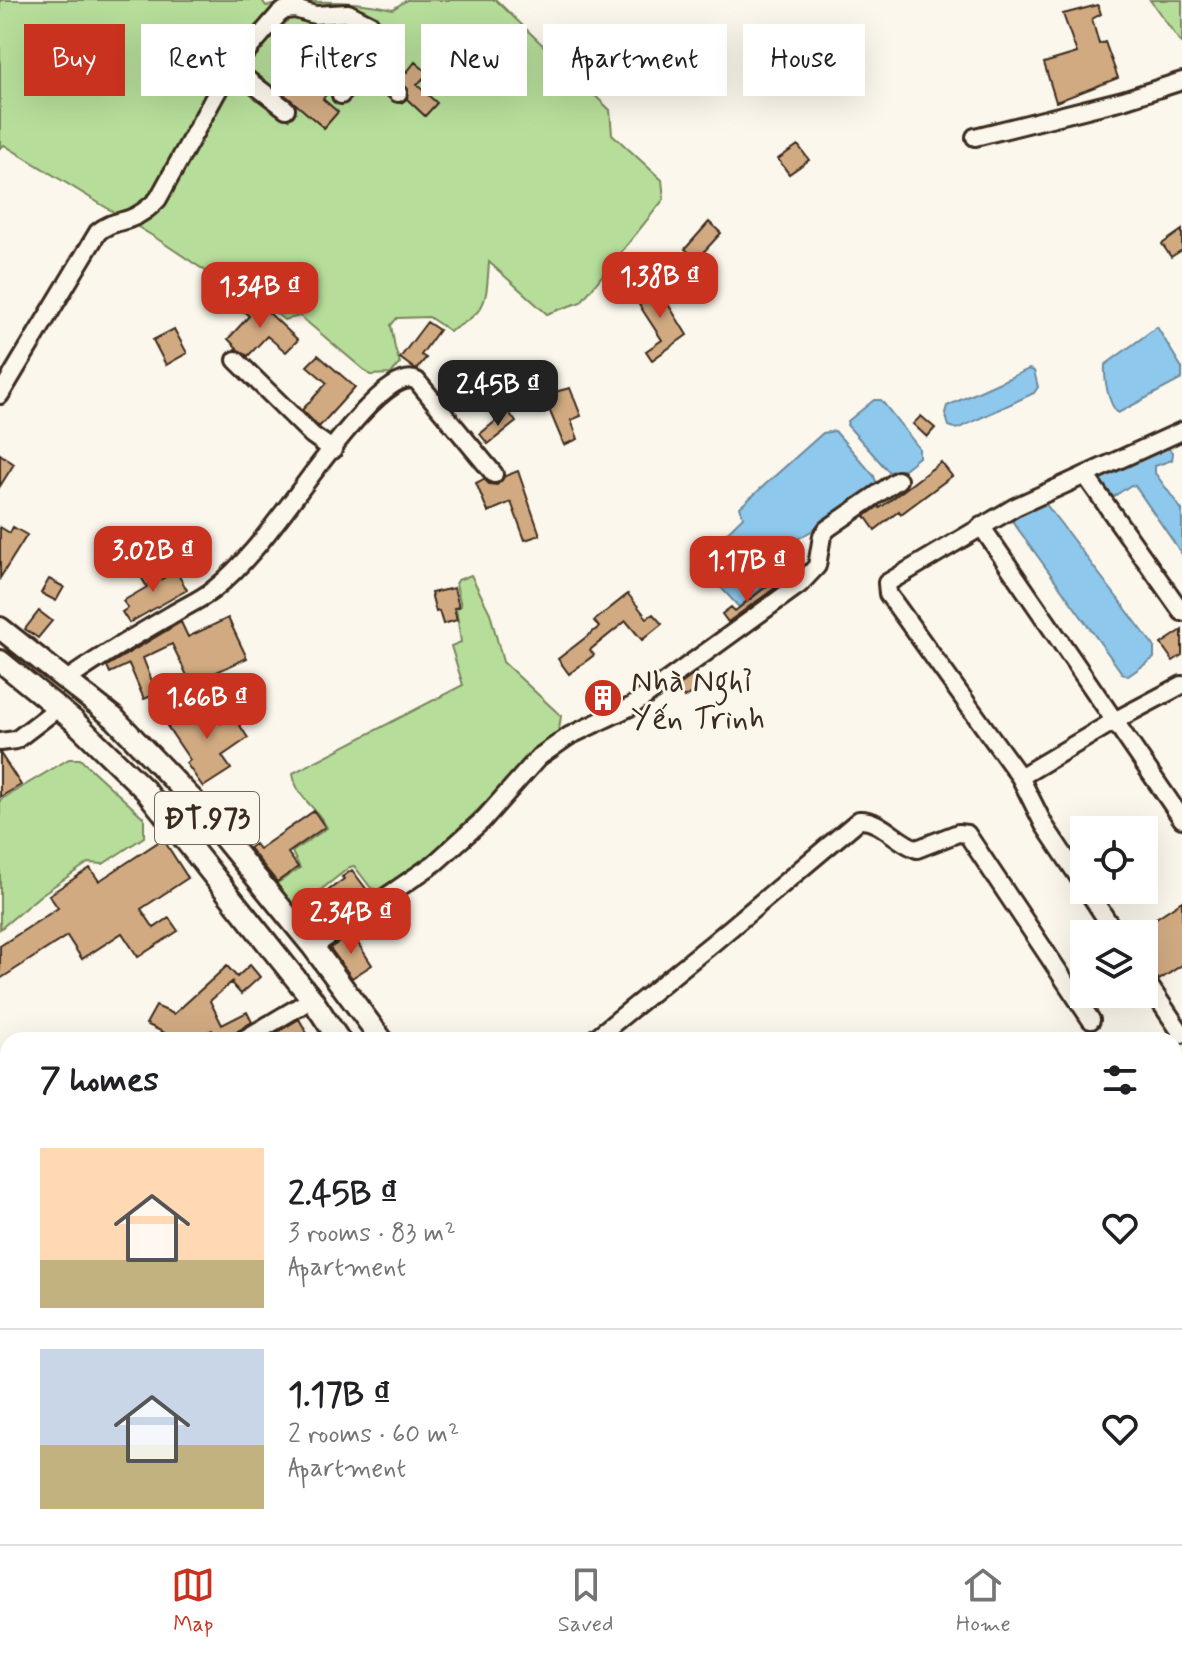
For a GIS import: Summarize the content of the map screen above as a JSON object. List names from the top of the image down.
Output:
{
  "streets": {
    "main road": ["ĐT.973"]
  },
  "places": {
    "building": ["Nhà Nghỉ Yến Trinh"]
  },
  "page": {
    "chip": [
      "Buy",
      "Rent",
      "Filters",
      "New",
      "Apartment",
      "House"
    ],
    "price": [
      "1.38B ₫",
      "1.34B ₫",
      "2.45B ₫",
      "3.02B ₫",
      "1.17B ₫",
      "1.66B ₫",
      "2.34B ₫"
    ],
    "heading": "7 homes",
    "list": [
      {
        "name": "2.45B ₫",
        "note": "3 rooms · 83 m² · Apartment"
      },
      {
        "name": "1.17B ₫",
        "note": "2 rooms · 60 m² · Apartment"
      }
    ],
    "tabs": ["Map", "Saved", "Home"]
  }
}
